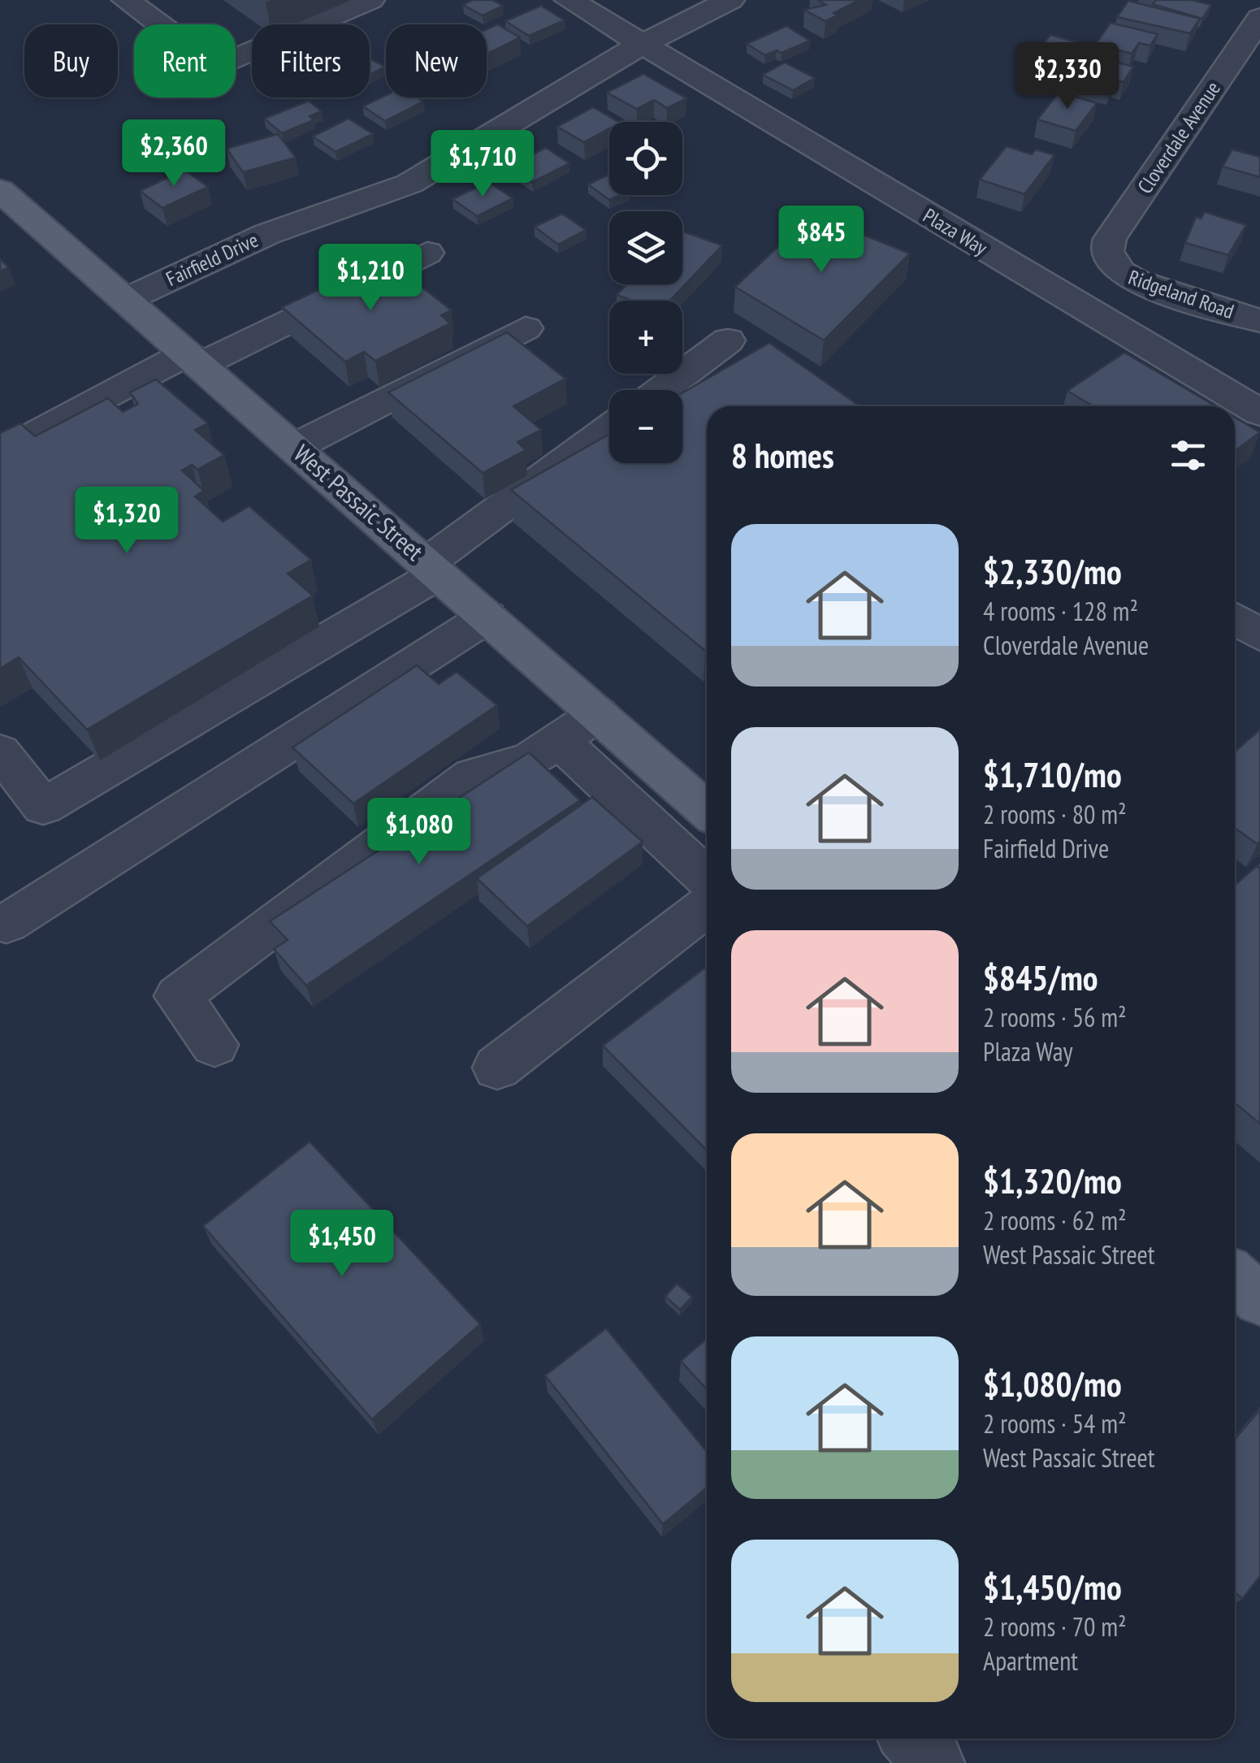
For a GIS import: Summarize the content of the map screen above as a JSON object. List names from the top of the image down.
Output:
{
  "streets": {
    "main road": ["West Passaic Street"],
    "street": [
      "Cloverdale Avenue",
      "Plaza Way",
      "Fairfield Drive",
      "Ridgeland Road"
    ]
  },
  "crossings": [
    ["Cloverdale Avenue", "Ridgeland Road"],
    ["Plaza Way", "Fairfield Drive"],
    ["Fairfield Drive", "West Passaic Street"]
  ],
  "page": {
    "chip": [
      "Buy",
      "Rent",
      "Filters",
      "New"
    ],
    "price": [
      "$2,330",
      "$2,360",
      "$1,710",
      "$845",
      "$1,210",
      "$1,320",
      "$1,080",
      "$1,450"
    ],
    "map_buttons": ["+", "−"],
    "heading": "8 homes",
    "list": [
      {
        "name": "$2,330/mo",
        "note": "4 rooms · 128 m² · Cloverdale Avenue"
      },
      {
        "name": "$1,710/mo",
        "note": "2 rooms · 80 m² · Fairfield Drive"
      },
      {
        "name": "$845/mo",
        "note": "2 rooms · 56 m² · Plaza Way"
      },
      {
        "name": "$1,320/mo",
        "note": "2 rooms · 62 m² · West Passaic Street"
      },
      {
        "name": "$1,080/mo",
        "note": "2 rooms · 54 m² · West Passaic Street"
      },
      {
        "name": "$1,450/mo",
        "note": "2 rooms · 70 m² · Apartment"
      }
    ]
  }
}
